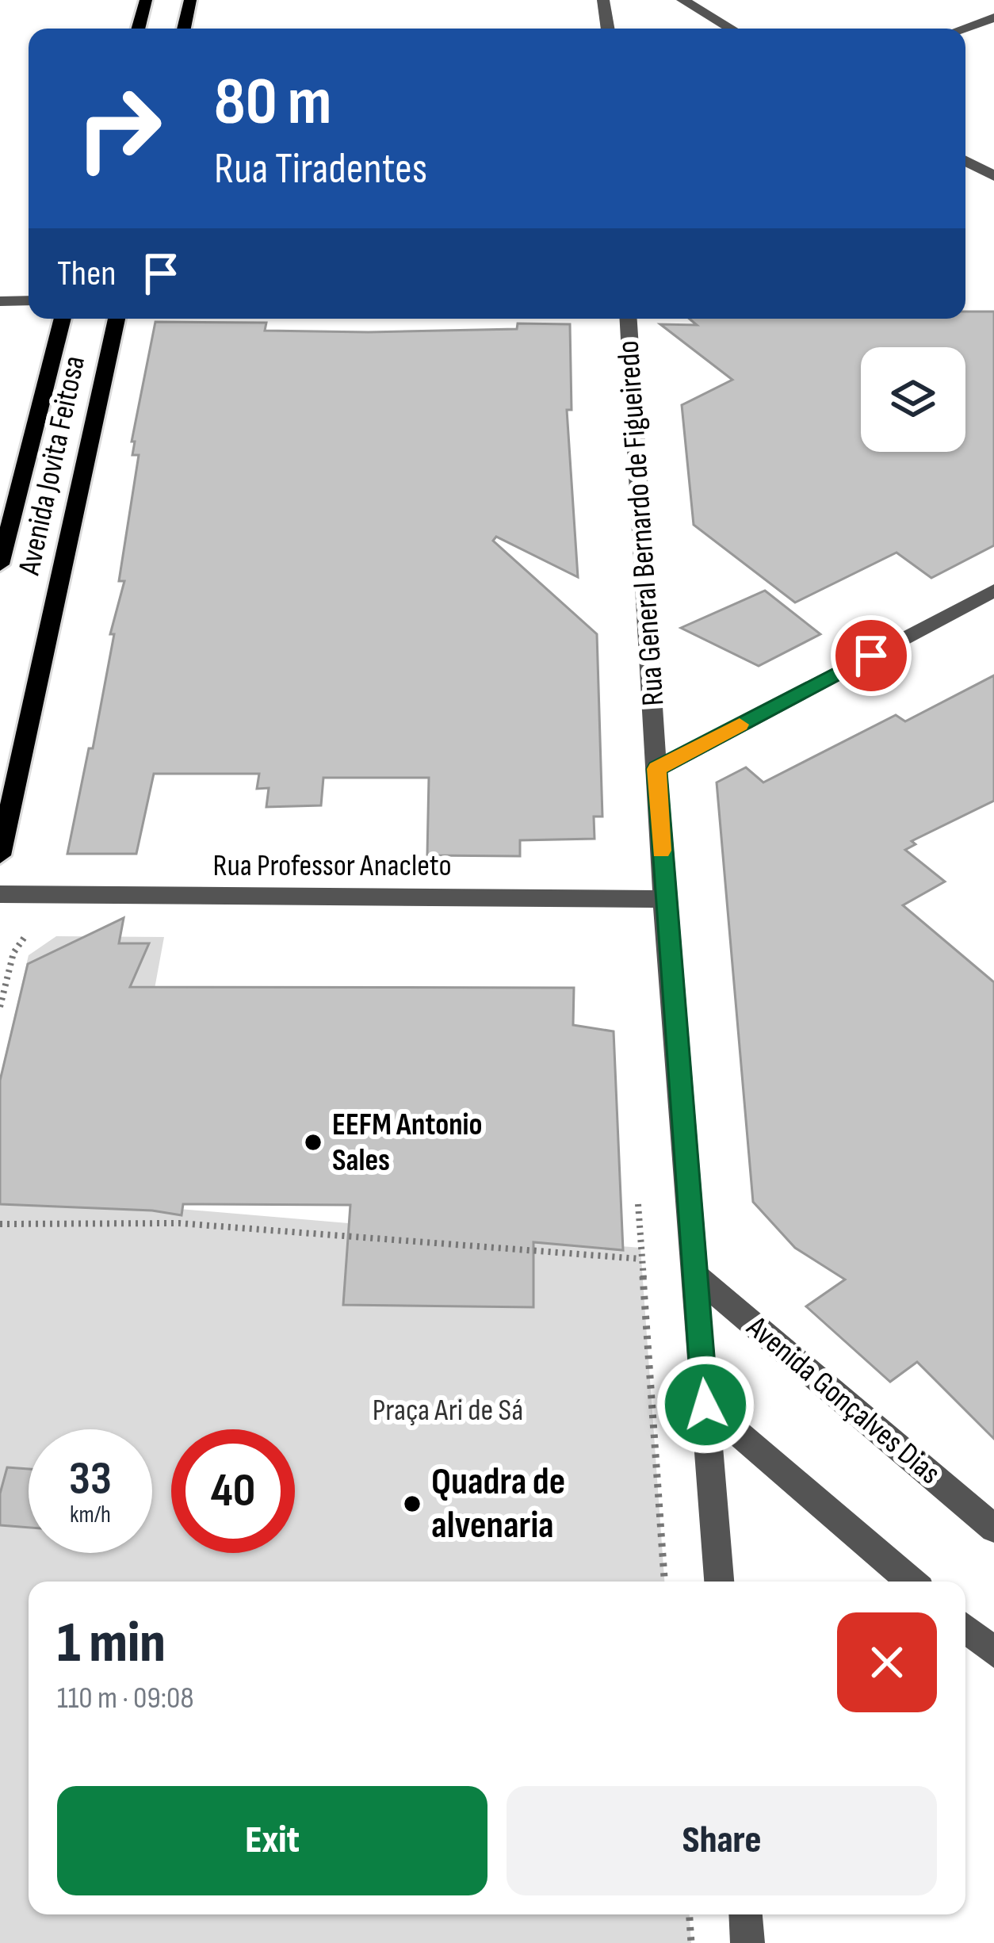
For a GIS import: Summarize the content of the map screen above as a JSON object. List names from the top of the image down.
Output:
{
  "streets": {
    "main road": ["Avenida Jovita Feitosa"],
    "street": ["Rua General Bernardo de Figueiredo", "Rua Professor Anacleto", "Avenida Gonçalves Dias"]
  },
  "crossings": [
    ["Rua General Bernardo de Figueiredo", "Rua Professor Anacleto"],
    ["Rua General Bernardo de Figueiredo", "Avenida Gonçalves Dias"]
  ],
  "parks": ["Praça Ari de Sá"],
  "places": ["EEFM Antonio Sales", "Quadra de alvenaria"],
  "page": {
    "turn": ["80 m", "Rua Tiradentes"],
    "then": "Then",
    "speed": "33 km/h",
    "limit": "40",
    "heading": ["1 min", "110 m · 09:08"],
    "buttons": ["Exit", "Share"]
  }
}
